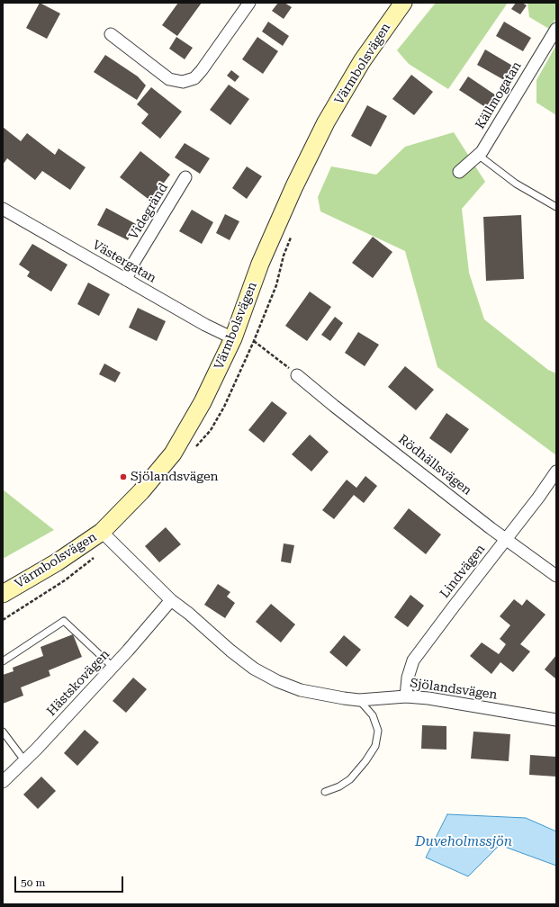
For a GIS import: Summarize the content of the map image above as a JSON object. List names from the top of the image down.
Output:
{
  "streets": {
    "street": [
      "Värmbolsvägen",
      "Källmogatan",
      "Videgränd",
      "Västergatan",
      "Rödhällsvägen",
      "Lindvägen",
      "Hästskovägen",
      "Sjölandsvägen"
    ]
  },
  "crossings": [
    ["Värmbolsvägen", "Västergatan"],
    ["Värmbolsvägen", "Sjölandsvägen"],
    ["Videgränd", "Västergatan"],
    ["Rödhällsvägen", "Lindvägen"],
    ["Lindvägen", "Sjölandsvägen"],
    ["Hästskovägen", "Sjölandsvägen"]
  ],
  "water": ["Duveholmssjön"],
  "places": ["Sjölandsvägen"],
  "scale_bar": "50 m"
}
